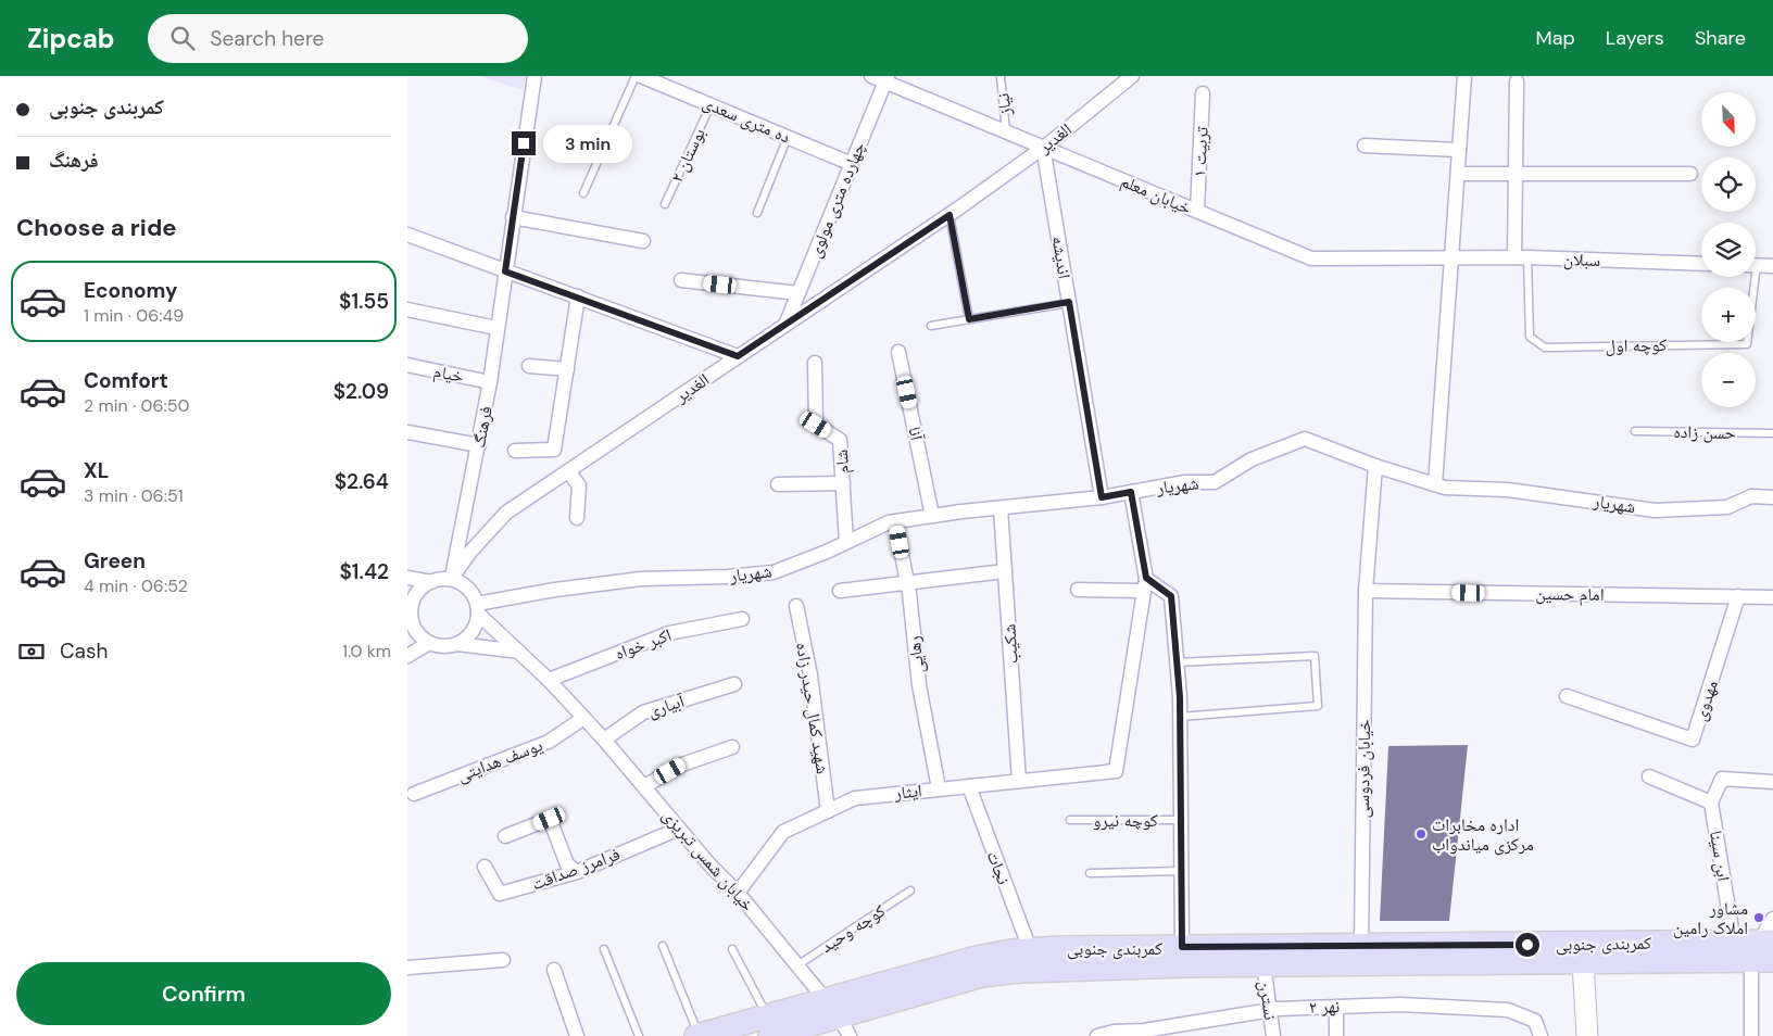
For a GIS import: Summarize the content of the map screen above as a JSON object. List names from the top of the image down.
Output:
{
  "streets": {
    "main road": ["کمربندی جنوبی"],
    "street": [
      "ده متری سعدی",
      "الغدیر",
      "تربیت ۱",
      "خیابان معلم",
      "چهارده متری مولوی",
      "اندیشه",
      "سبلان",
      "خیام",
      "فرهنگ",
      "آنا",
      "شام",
      "شهریار",
      "امام حسین",
      "اکبر خواه",
      "شکیب",
      "رهایی",
      "مهدوی",
      "آبیاری",
      "شهید کمال حیدر زاده",
      "یوسف هدایتی",
      "خیابان فردوسی",
      "ایثار",
      "ابن سینا",
      "خیابان شمس تبریزی",
      "نجات",
      "فرامرز صداقت",
      "نسترن",
      "نهر ۲"
    ],
    "lane": [
      "نیاز",
      "بوستان ۲",
      "کوچه اول",
      "حسن زاده",
      "کوچه نیرو",
      "کوچه وحید"
    ]
  },
  "crossings": [
    ["نیاز", "خیابان معلم"],
    ["ده متری سعدی", "بوستان ۲"],
    ["ده متری سعدی", "چهارده متری مولوی"],
    ["الغدیر", "خیابان معلم"],
    ["الغدیر", "چهارده متری مولوی"],
    ["الغدیر", "اندیشه"],
    ["الغدیر", "فرهنگ"],
    ["الغدیر", "شهریار"],
    ["الغدیر", "خیابان شمس تبریزی"],
    ["تربیت ۱", "خیابان معلم"],
    ["خیابان معلم", "چهارده متری مولوی"],
    ["خیابان معلم", "اندیشه"],
    ["خیابان معلم", "سبلان"],
    ["اندیشه", "شهریار"],
    ["سبلان", "کوچه اول"],
    ["خیام", "فرهنگ"],
    ["فرهنگ", "شهریار"],
    ["فرهنگ", "خیابان شمس تبریزی"],
    ["آنا", "شهریار"],
    ["شام", "شهریار"],
    ["شهریار", "شکیب"],
    ["شهریار", "رهایی"],
    ["شهریار", "خیابان فردوسی"],
    ["شهریار", "خیابان شمس تبریزی"],
    ["امام حسین", "مهدوی"],
    ["امام حسین", "خیابان فردوسی"],
    ["اکبر خواه", "خیابان شمس تبریزی"],
    ["شکیب", "ایثار"],
    ["رهایی", "ایثار"],
    ["آبیاری", "خیابان شمس تبریزی"],
    ["شهید کمال حیدر زاده", "ایثار"],
    ["یوسف هدایتی", "خیابان شمس تبریزی"],
    ["خیابان فردوسی", "کمربندی جنوبی"],
    ["ایثار", "خیابان شمس تبریزی"],
    ["ایثار", "نجات"],
    ["ابن سینا", "کمربندی جنوبی"],
    ["خیابان شمس تبریزی", "فرامرز صداقت"],
    ["خیابان شمس تبریزی", "کوچه وحید"],
    ["خیابان شمس تبریزی", "کمربندی جنوبی"],
    ["نجات", "کمربندی جنوبی"],
    ["کمربندی جنوبی", "نسترن"],
    ["نسترن", "نهر ۲"]
  ],
  "places": ["اداره مخابرات مرکزی میاندواب", "مشاور املاک رامین"],
  "north": "bottom right",
  "page": {
    "header": "Zipcab",
    "search": "Search here",
    "nav": ["Map", "Layers", "Share"],
    "banner": ["کمربندی جنوبی", "فرهنگ"],
    "map_buttons": ["+", "−"],
    "bubble": "3 min",
    "heading": "Choose a ride",
    "list": [
      {
        "name": "Economy",
        "note": "1 min · 06:49",
        "value": "$1.55"
      },
      {
        "name": "Comfort",
        "note": "2 min · 06:50",
        "value": "$2.09"
      },
      {
        "name": "XL",
        "note": "3 min · 06:51",
        "value": "$2.64"
      },
      {
        "name": "Green",
        "note": "4 min · 06:52",
        "value": "$1.42"
      }
    ],
    "pay": ["Cash", "1.0 km"],
    "buttons": "Confirm"
  }
}
